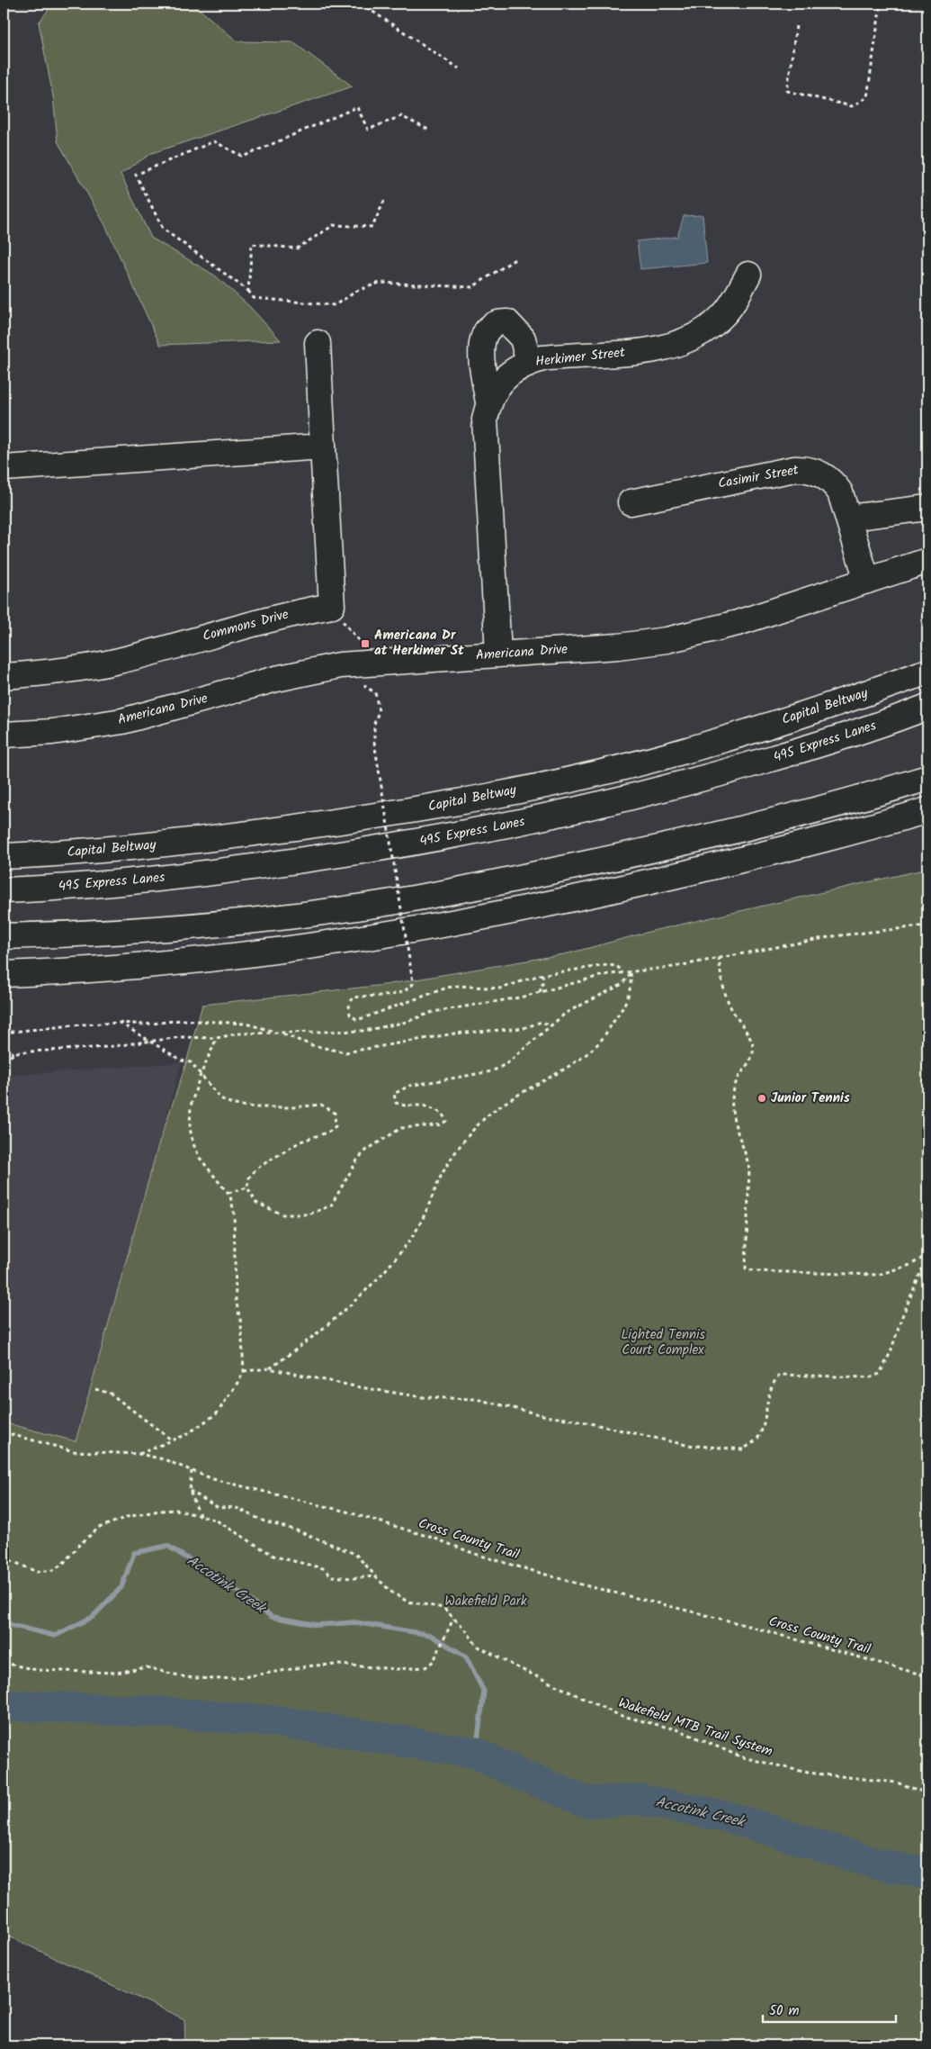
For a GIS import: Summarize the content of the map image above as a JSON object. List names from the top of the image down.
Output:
{
  "streets": {
    "main road": [
      "Herkimer Street",
      "Casimir Street",
      "Commons Drive",
      "Americana Drive",
      "Capital Beltway",
      "495 Express Lanes"
    ],
    "path": ["Cross County Trail", "Wakefield MTB Trail System"]
  },
  "crossings": [
    ["Herkimer Street", "Americana Drive"],
    ["Casimir Street", "Americana Drive"]
  ],
  "water": ["Accotink Creek"],
  "parks": ["Lighted Tennis Court Complex", "Wakefield Park"],
  "places": {
    "transit": ["Americana Dr at Herkimer St"],
    "other": ["Junior Tennis"]
  },
  "scale_bar": "50 m"
}
